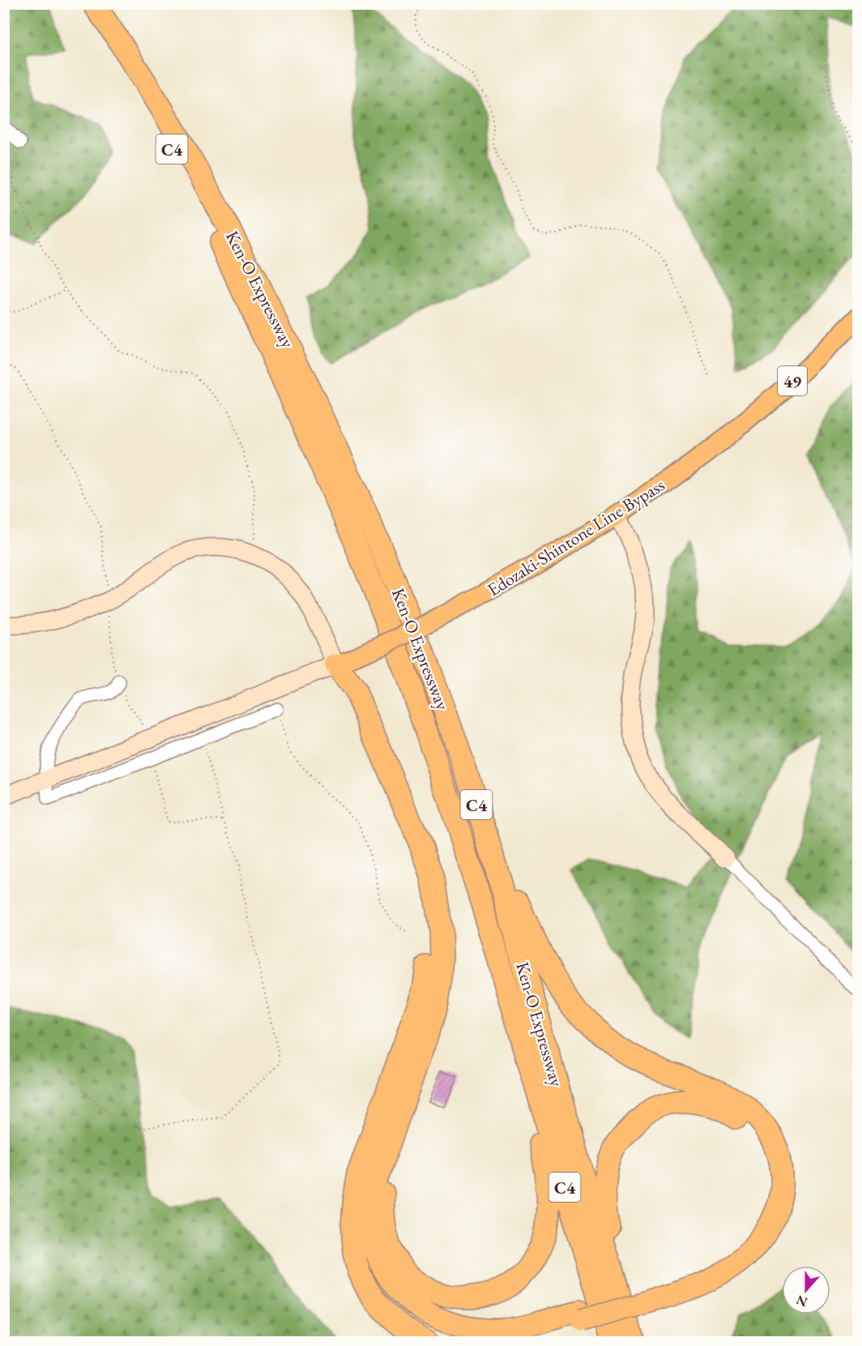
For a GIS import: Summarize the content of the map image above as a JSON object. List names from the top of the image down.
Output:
{
  "streets": {
    "highway": ["C4", "Ken-O Expressway"],
    "main road": ["49", "Edozaki-Shintone Line Bypass"]
  },
  "north": "bottom"
}
